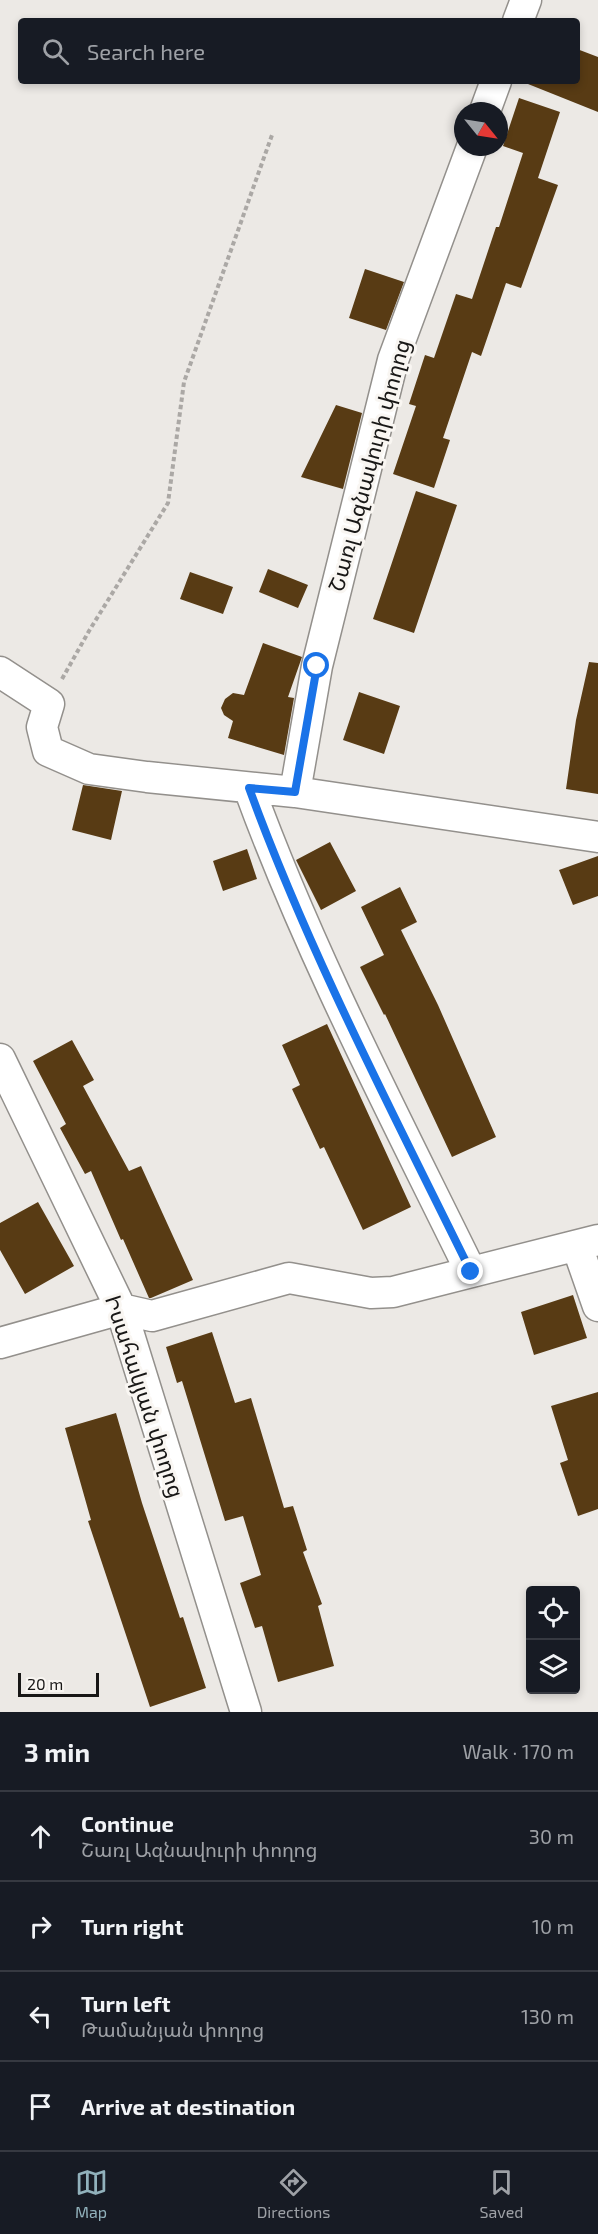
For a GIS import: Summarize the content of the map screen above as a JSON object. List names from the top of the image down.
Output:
{
  "streets": {
    "street": ["Շառլ Ազնավուրի փողոց", "Իսահակյան փողոց"]
  },
  "scale_bar": "20 m",
  "north": "bottom right",
  "page": {
    "search": "Search here",
    "scale": "20 m",
    "heading": ["3 min", "Walk · 170 m"],
    "list": [
      ["Continue", "Շառլ Ազնավուրի փողոց", "30 m"],
      ["Turn right", "10 m"],
      ["Turn left", "Թամանյան փողոց", "130 m"],
      "Arrive at destination"
    ],
    "nav": ["Map", "Directions", "Saved"]
  }
}
